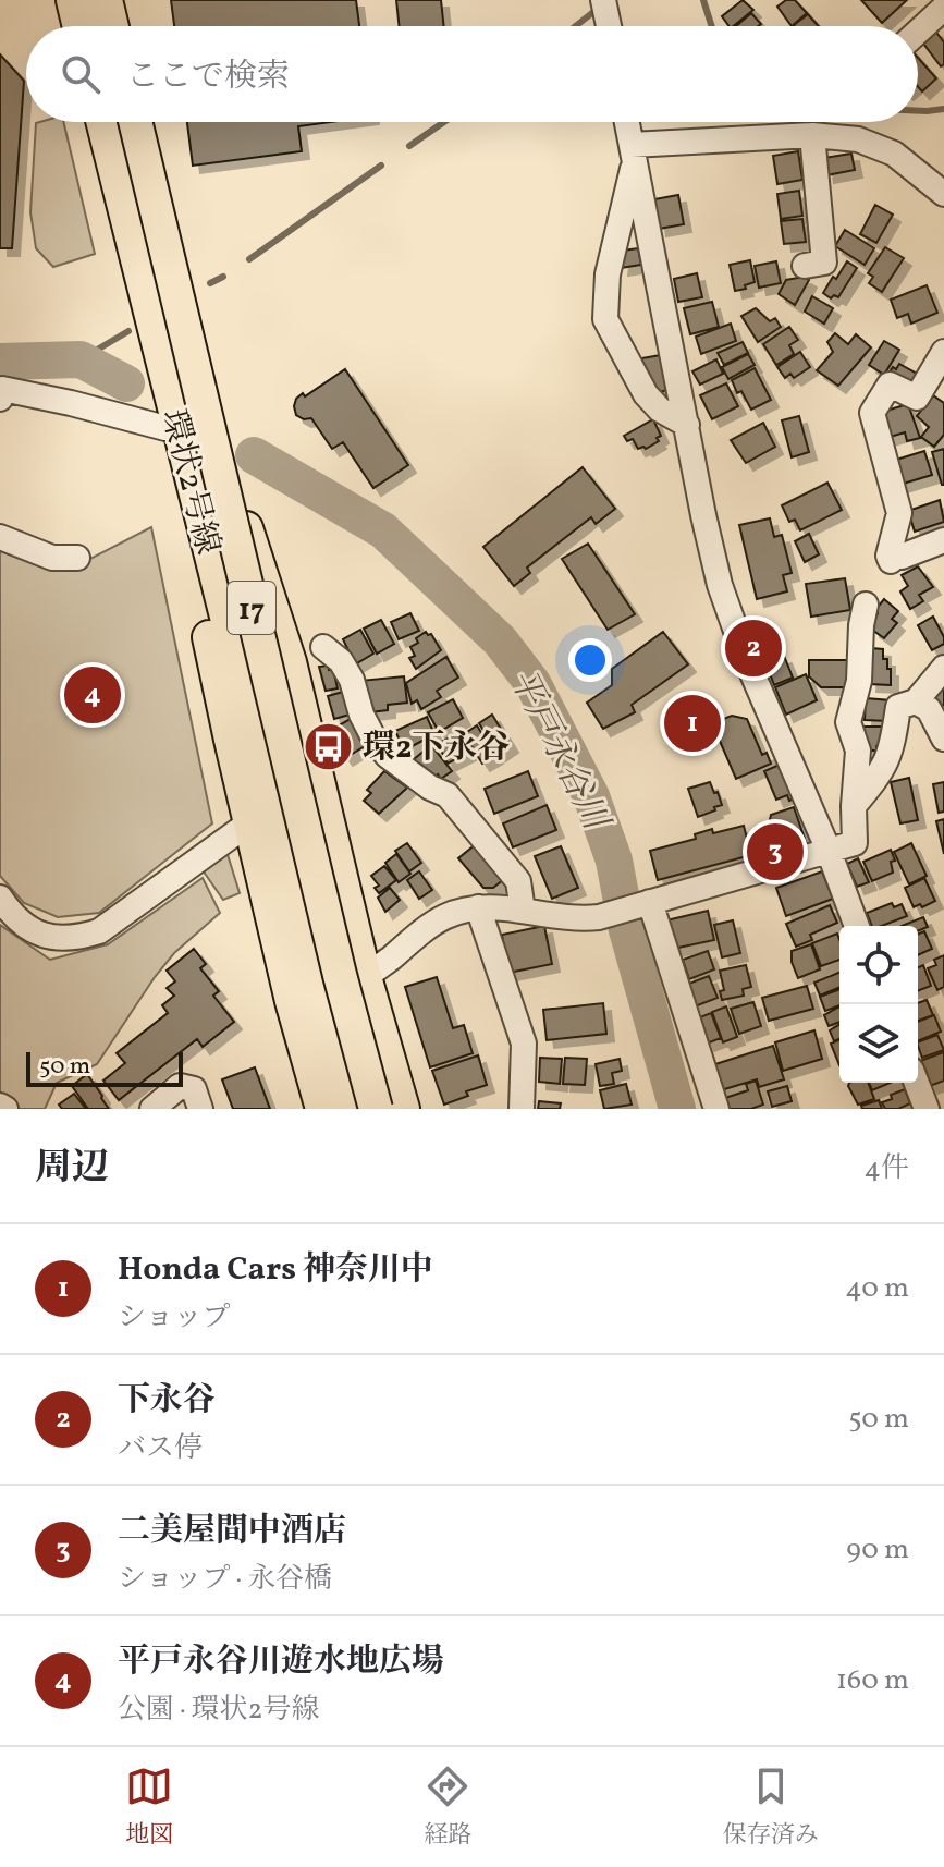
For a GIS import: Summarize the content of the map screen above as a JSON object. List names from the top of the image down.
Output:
{
  "streets": {
    "main road": ["環状2号線", "17"]
  },
  "water": ["平戸永谷川"],
  "places": {
    "bus stop": ["環2下永谷"]
  },
  "scale_bar": "50 m",
  "page": {
    "search": "ここで検索",
    "pins": [
      "2",
      "4",
      "1",
      "3"
    ],
    "scale": "50 m",
    "heading": ["周辺", "4件"],
    "list": [
      {
        "mark": "1",
        "name": "Honda Cars 神奈川中",
        "note": "ショップ",
        "value": "40 m"
      },
      {
        "mark": "2",
        "name": "下永谷",
        "note": "バス停",
        "value": "50 m"
      },
      {
        "mark": "3",
        "name": "二美屋間中酒店",
        "note": "ショップ · 永谷橋",
        "value": "90 m"
      },
      {
        "mark": "4",
        "name": "平戸永谷川遊水地広場",
        "note": "公園 · 環状2号線",
        "value": "160 m"
      }
    ],
    "nav": ["地図", "経路", "保存済み"]
  }
}
